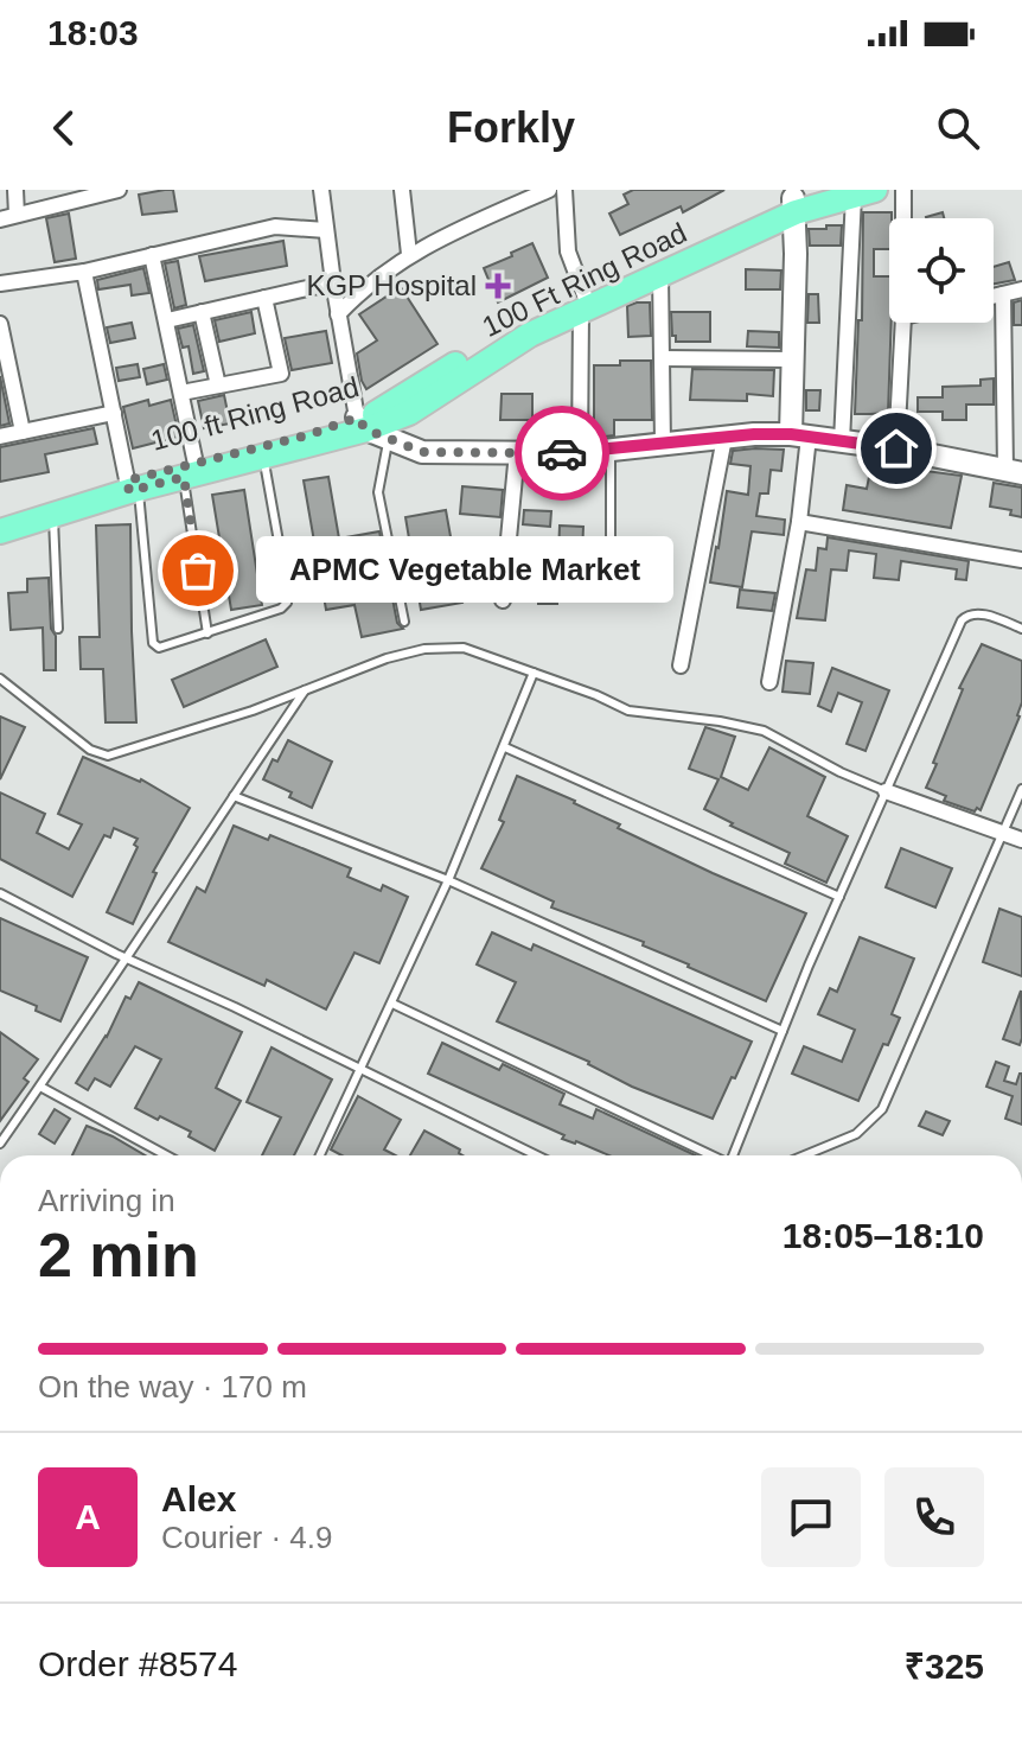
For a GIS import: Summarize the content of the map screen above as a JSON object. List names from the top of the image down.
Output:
{
  "streets": {
    "main road": ["100 Ft Ring Road", "100 ft Ring Road"]
  },
  "crossings": [
    ["100 Ft Ring Road", "100 ft Ring Road"]
  ],
  "places": {
    "health": ["KGP Hospital"],
    "other": ["APMC Vegetable Market"]
  },
  "page": {
    "status": "18:03",
    "header": "Forkly",
    "bubble": "APMC Vegetable Market",
    "heading": ["2 min", "Arriving in", "18:05–18:10"],
    "panel": [
      "Alex",
      "Courier · 4.9",
      "Order #8574",
      "₹325"
    ],
    "bar": "On the way · 170 m",
    "round": "A"
  }
}
